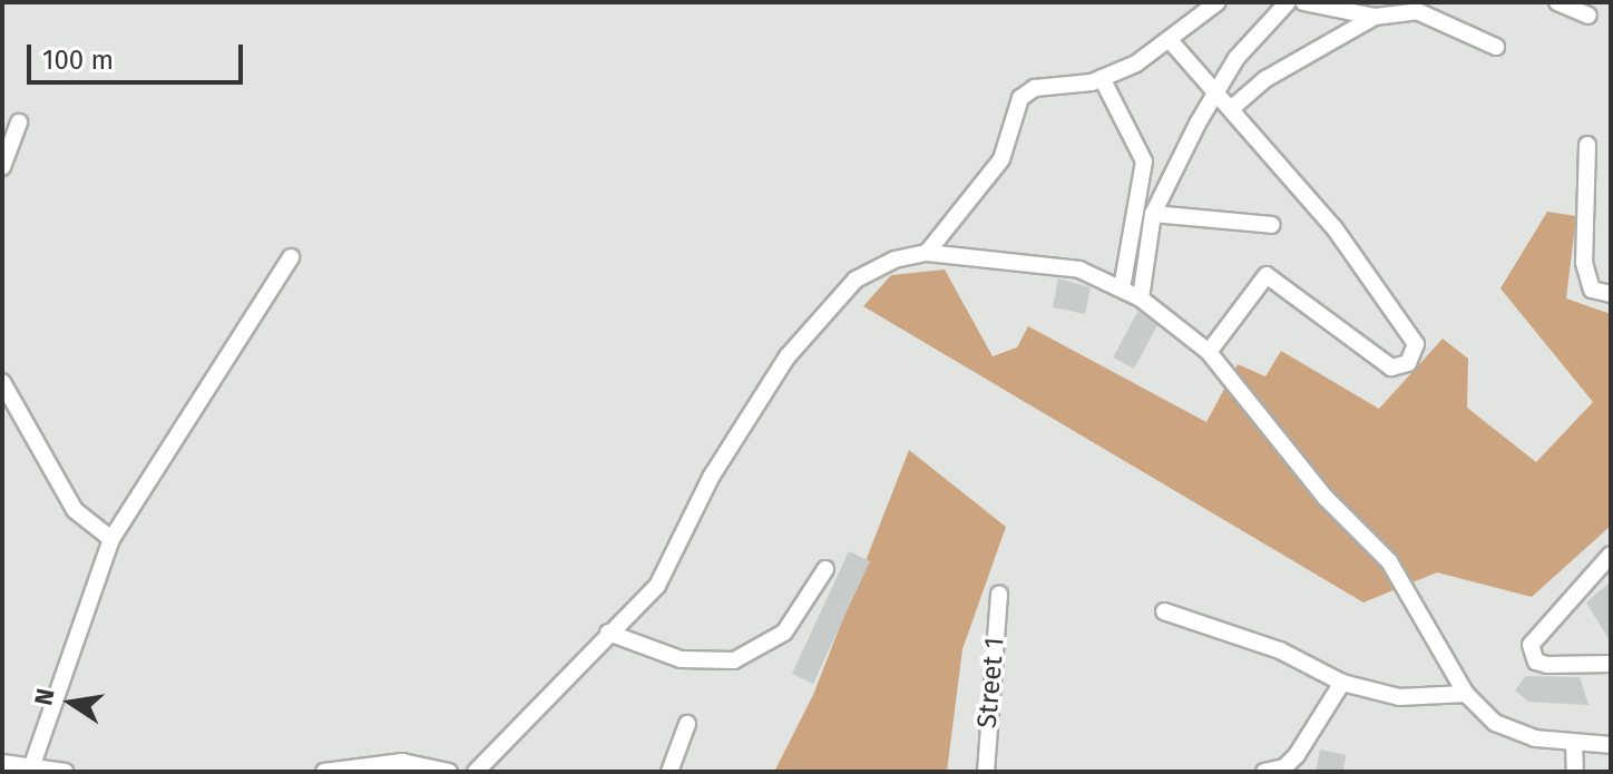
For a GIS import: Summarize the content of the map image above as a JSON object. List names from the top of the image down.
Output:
{
  "streets": {
    "street": ["Street 1"]
  },
  "scale_bar": "100 m",
  "north": "left"
}
